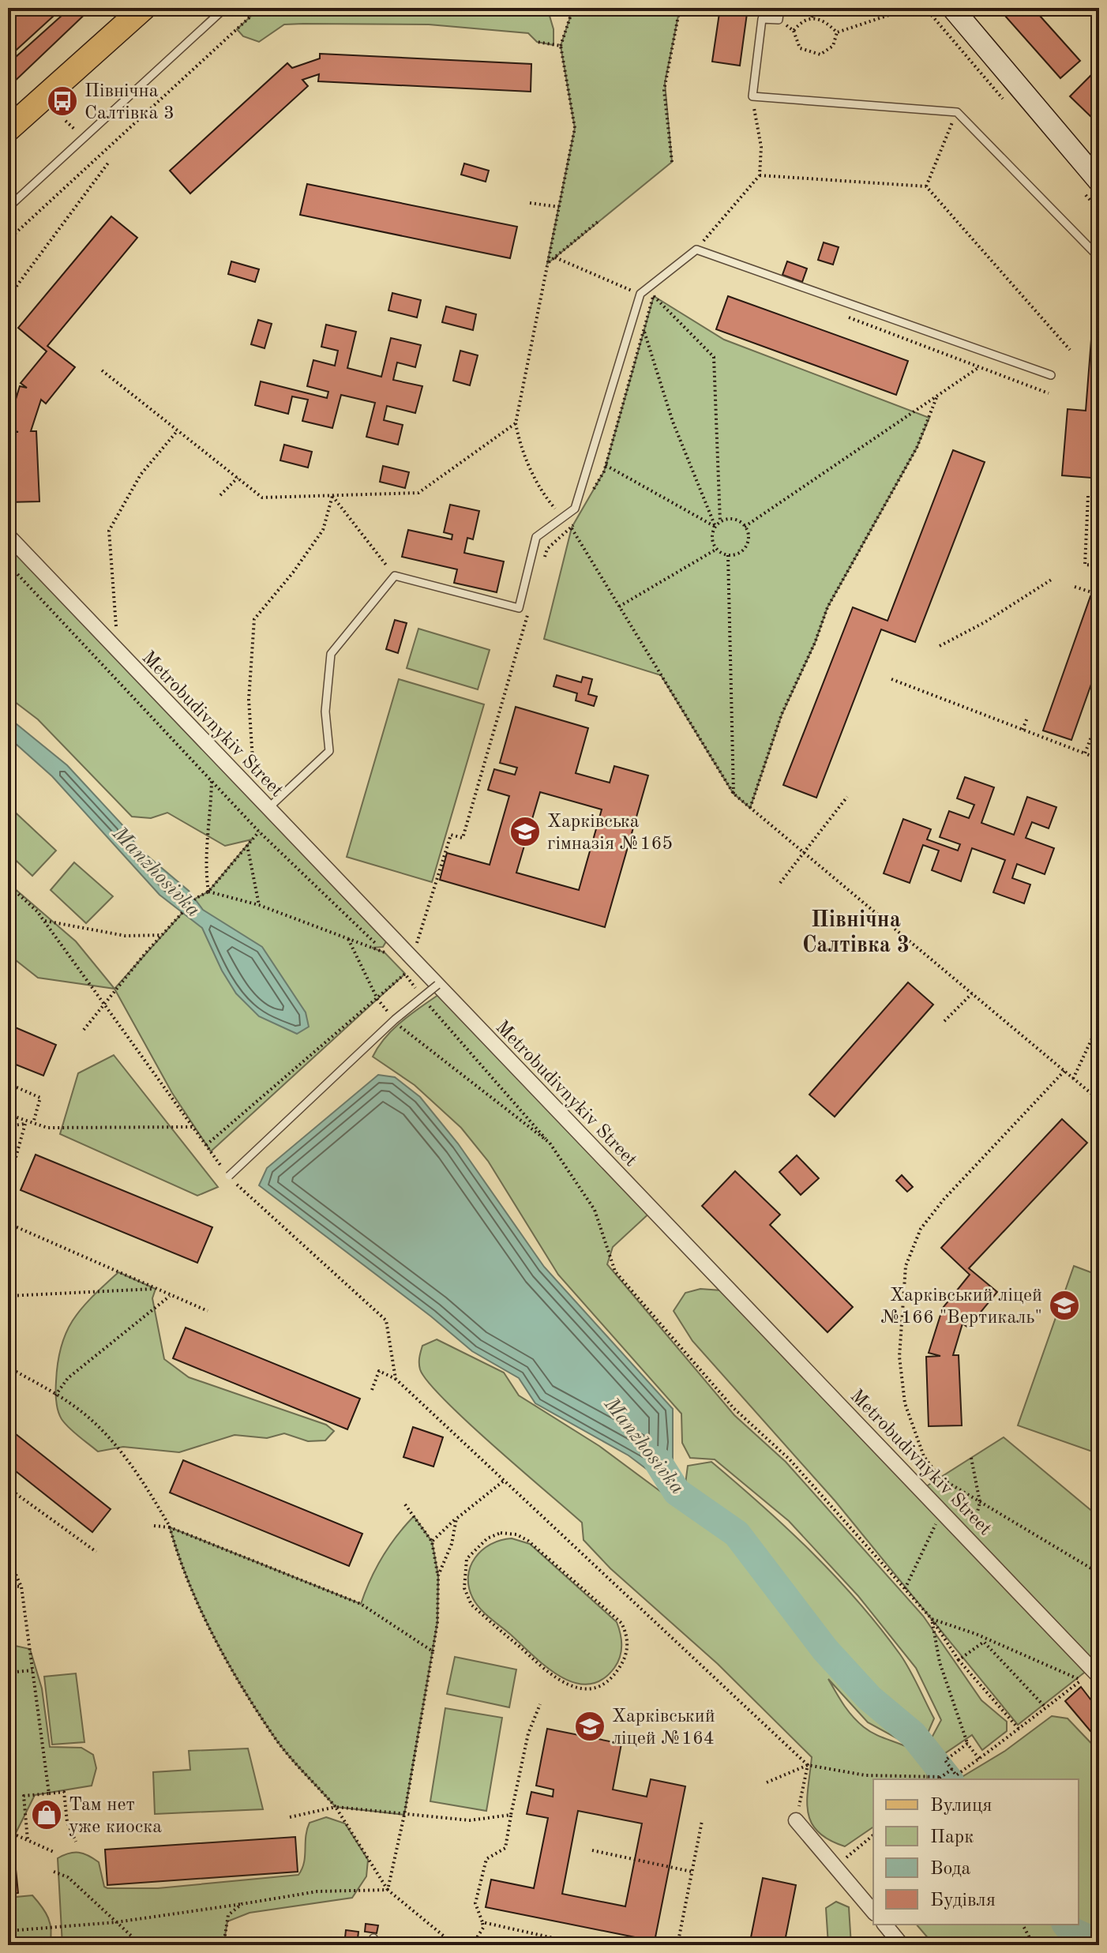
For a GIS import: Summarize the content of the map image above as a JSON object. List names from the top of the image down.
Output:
{
  "streets": {
    "street": ["Metrobudivnykiv Street"]
  },
  "districts": ["Північна Салтівка 3"],
  "water": ["Manzhosivka"],
  "places": {
    "bus stop": ["Північна Салтівка 3"],
    "school or university": ["Харківська гімназія №165", "Харківський ліцей №166 \"Вертикаль\"", "Харківський ліцей №164"],
    "shop": ["Там нет уже киоска"]
  },
  "legend": [
    "Вулиця",
    "Парк",
    "Вода",
    "Будівля"
  ]
}
